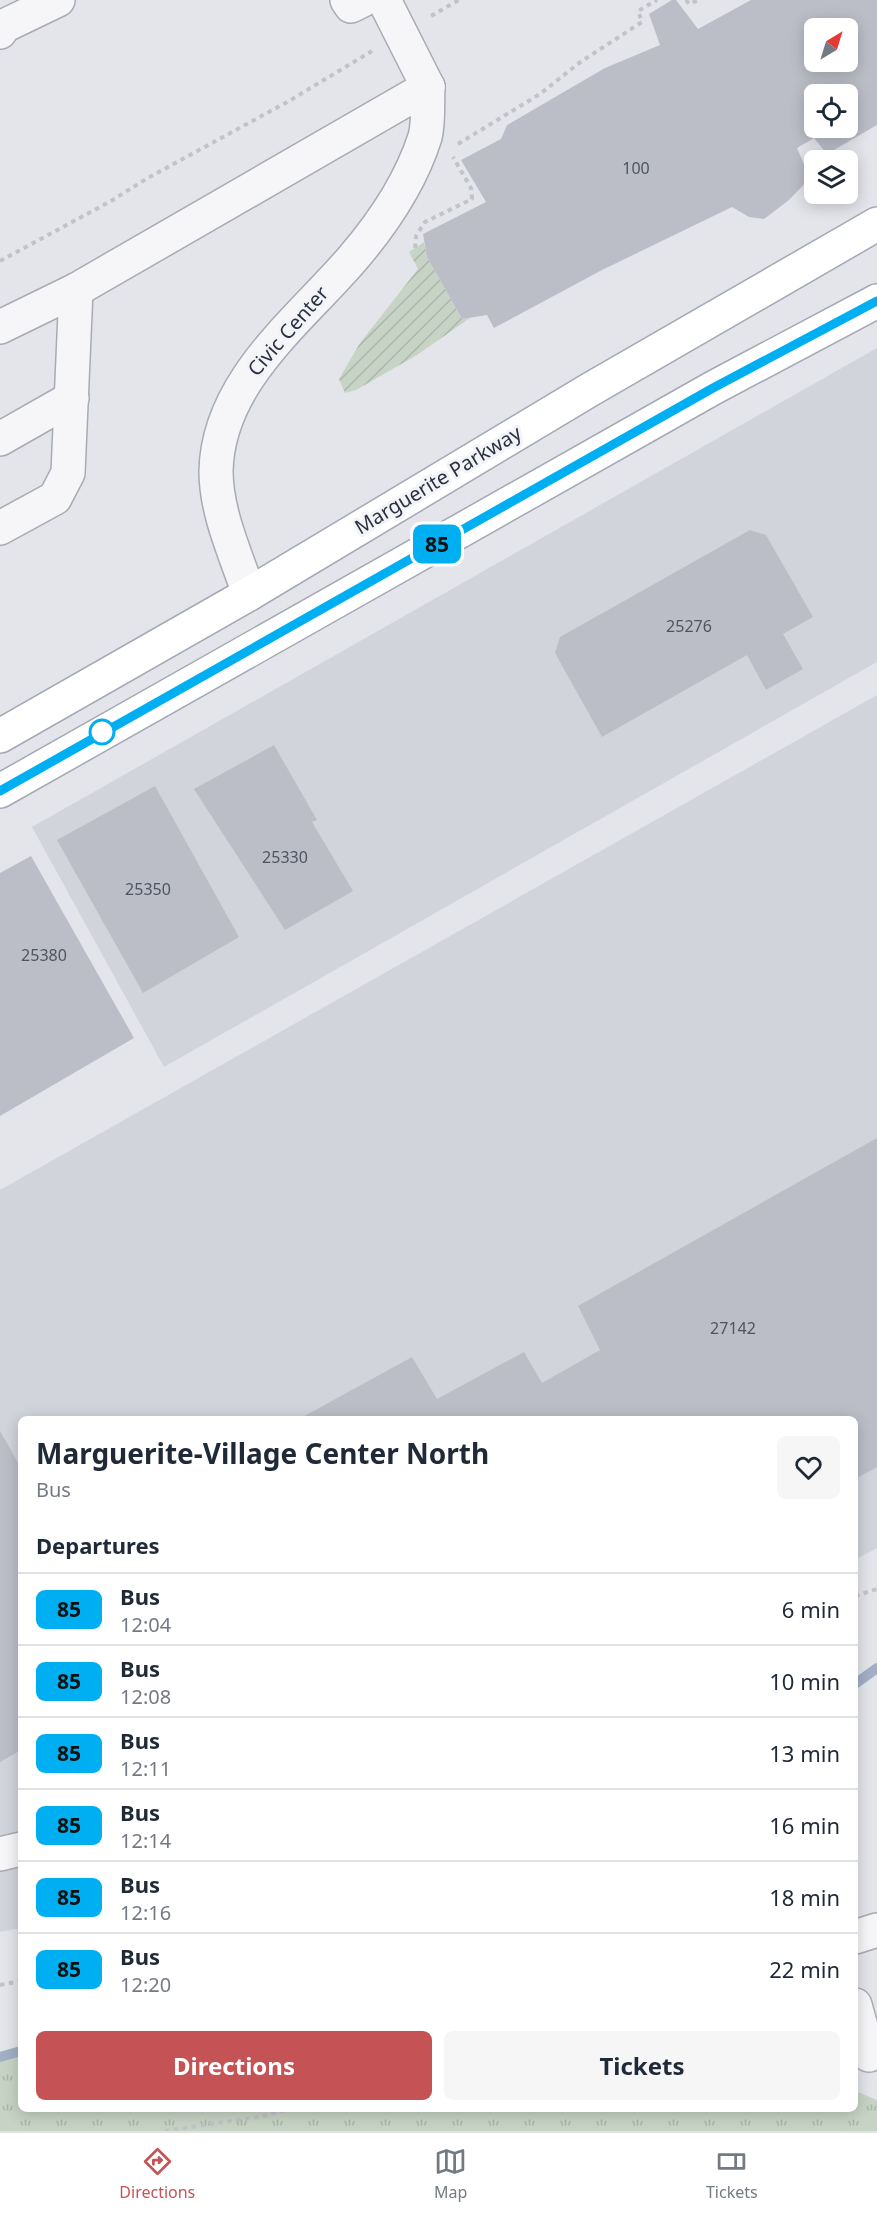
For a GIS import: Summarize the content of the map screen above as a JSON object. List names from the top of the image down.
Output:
{
  "streets": {
    "main road": ["Marguerite Parkway"],
    "lane": ["Civic Center"]
  },
  "crossings": [
    ["Civic Center", "Marguerite Parkway"]
  ],
  "lines": ["bus line 85"],
  "house_numbers": [
    "100",
    "25276",
    "25330",
    "25350",
    "25380",
    "27142"
  ],
  "north": "top right",
  "page": {
    "on_map": "85",
    "heading": [
      ["Marguerite-Village Center North", "Bus"],
      "Departures"
    ],
    "list": [
      {
        "mark": "85",
        "name": "Bus",
        "note": "12:04",
        "value": "6 min"
      },
      {
        "mark": "85",
        "name": "Bus",
        "note": "12:08",
        "value": "10 min"
      },
      {
        "mark": "85",
        "name": "Bus",
        "note": "12:11",
        "value": "13 min"
      },
      {
        "mark": "85",
        "name": "Bus",
        "note": "12:14",
        "value": "16 min"
      },
      {
        "mark": "85",
        "name": "Bus",
        "note": "12:16",
        "value": "18 min"
      },
      {
        "mark": "85",
        "name": "Bus",
        "note": "12:20",
        "value": "22 min"
      }
    ],
    "buttons": ["Directions", "Tickets"],
    "tabs": ["Directions", "Map", "Tickets"]
  }
}
